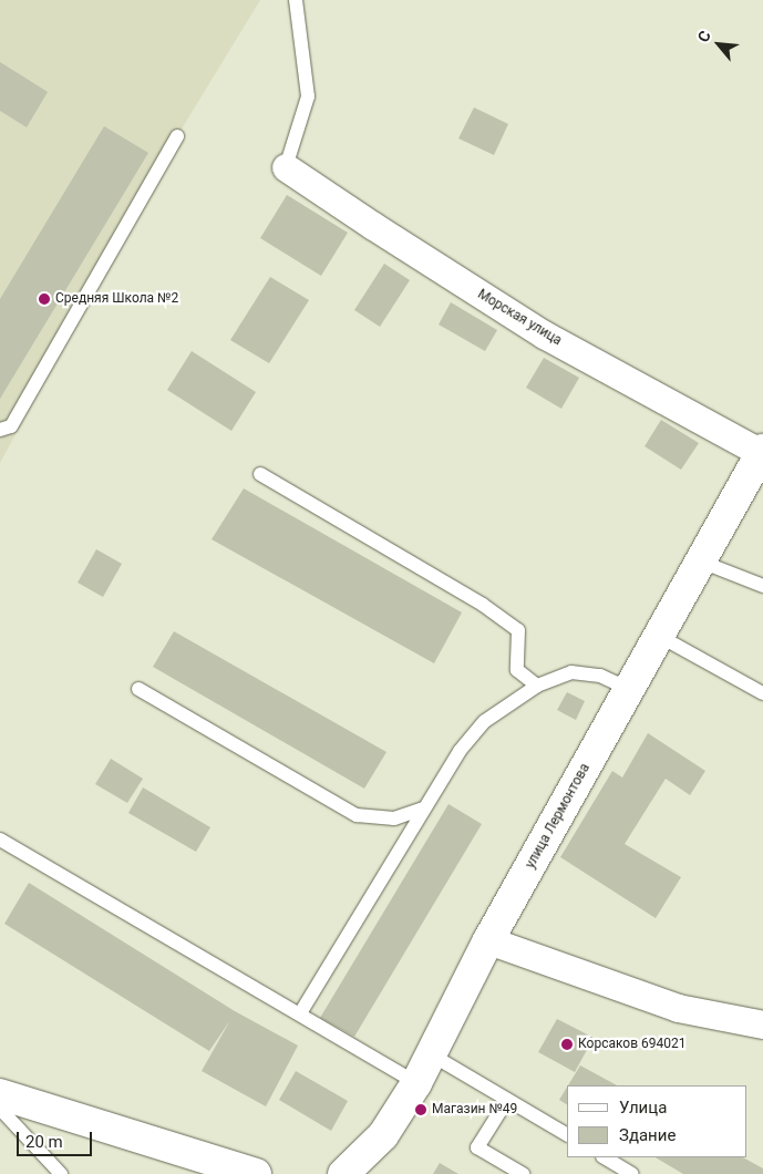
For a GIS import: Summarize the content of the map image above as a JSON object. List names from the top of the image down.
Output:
{
  "streets": {
    "street": ["Морская улица", "улица Лермонтова"]
  },
  "crossings": [
    ["Морская улица", "улица Лермонтова"]
  ],
  "places": ["Средняя Школа №2", "Корсаков 694021", "Магазин №49"],
  "legend": ["Улица", "Здание"],
  "scale_bar": "20 m",
  "north": "top left"
}
